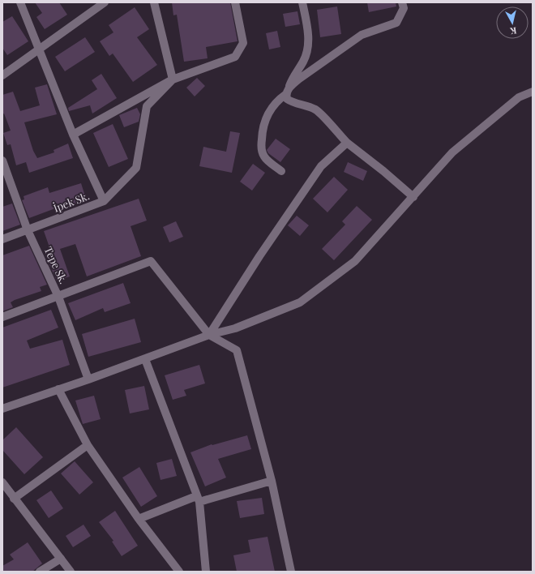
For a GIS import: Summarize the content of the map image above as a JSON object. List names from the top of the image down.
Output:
{
  "streets": {
    "street": ["İpek Sk.", "Tepe Sk."]
  },
  "crossings": [
    ["İpek Sk.", "Tepe Sk."]
  ],
  "north": "bottom"
}
